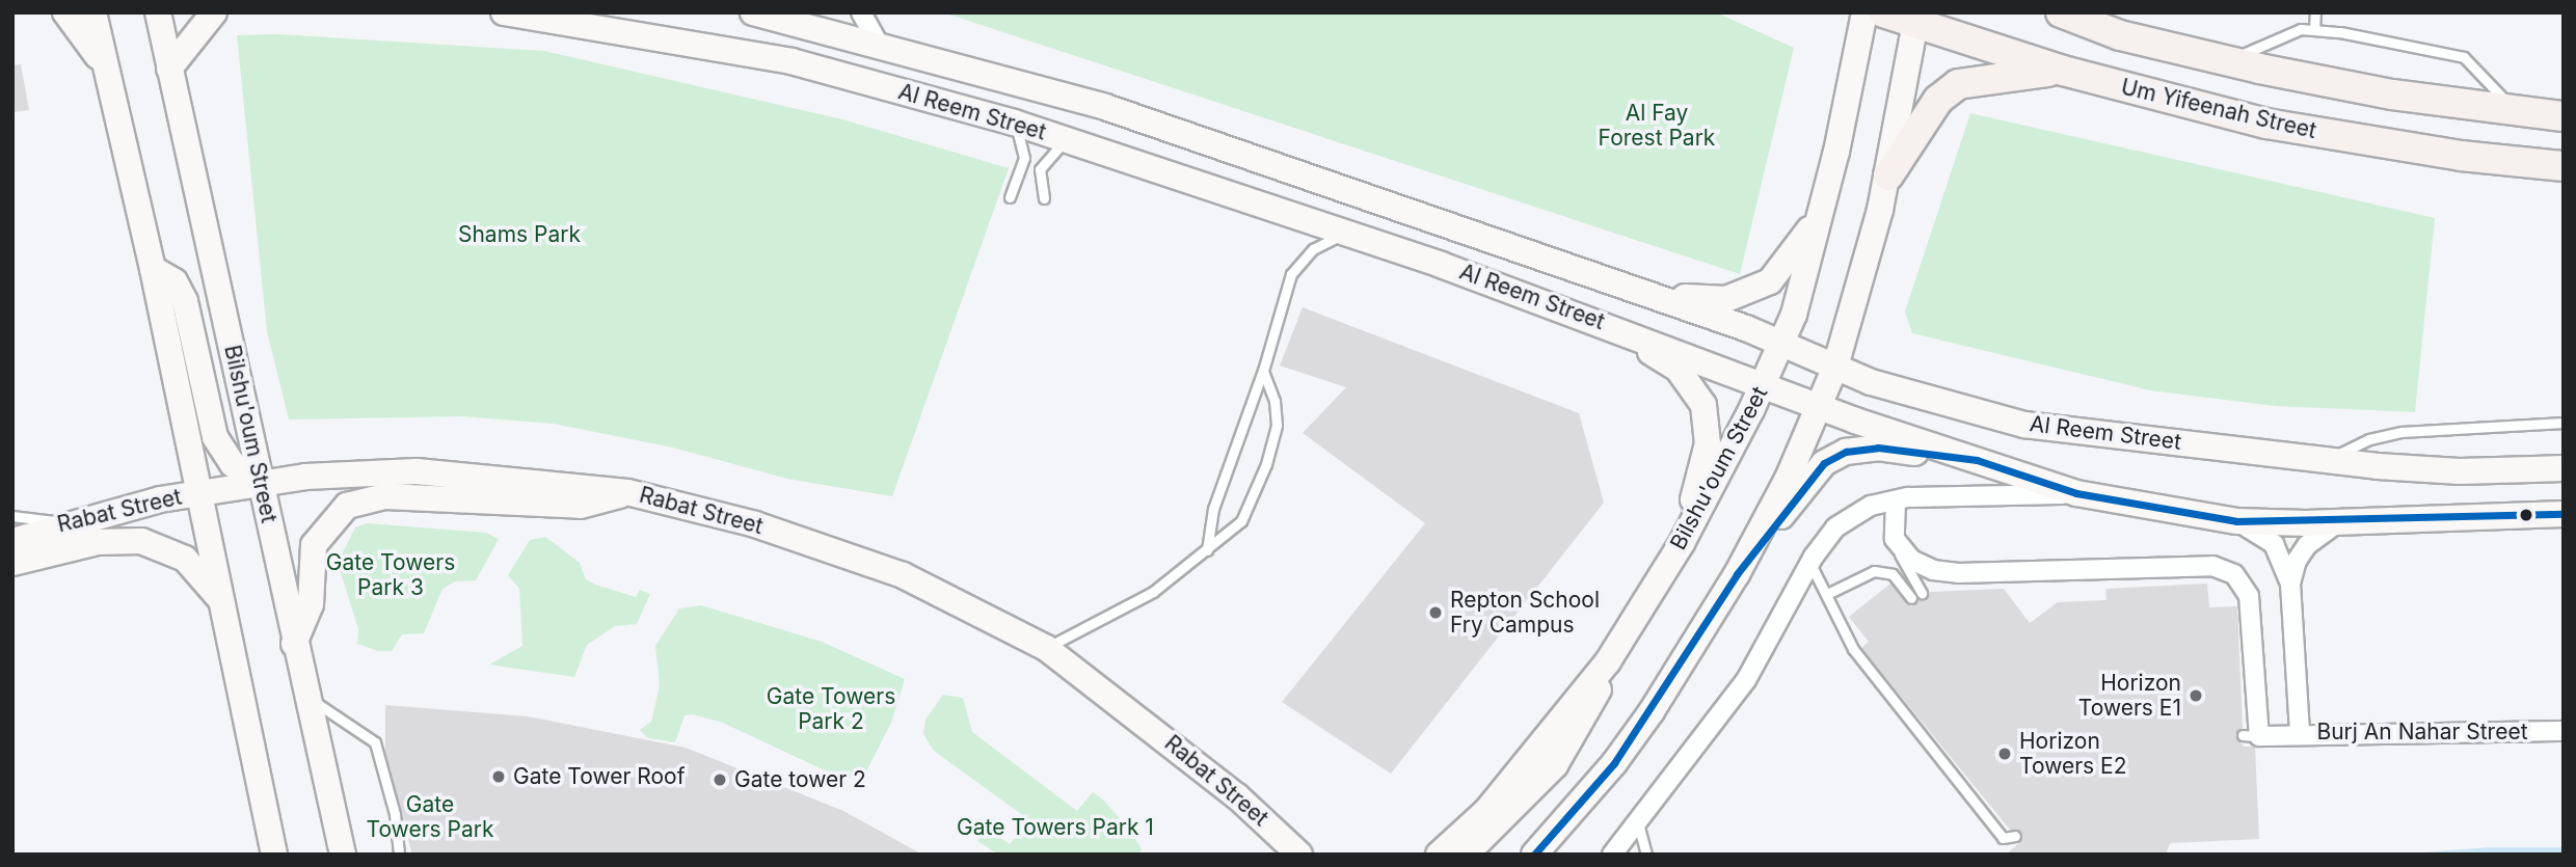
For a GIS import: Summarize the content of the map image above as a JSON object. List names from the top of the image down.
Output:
{
  "streets": {
    "main road": [
      "Um Yifeenah Street",
      "Al Reem Street",
      "Bilshu'oum Street",
      "Rabat Street"
    ],
    "street": ["Burj An Nahar Street"]
  },
  "crossings": [
    ["Al Reem Street", "Bilshu'oum Street"],
    ["Al Reem Street", "Burj An Nahar Street"],
    ["Bilshu'oum Street", "Rabat Street"]
  ],
  "parks": [
    "Al Fay Forest Park",
    "Shams Park",
    "Gate Towers Park 3",
    "Gate Towers Park 2",
    "Gate Towers Park",
    "Gate Towers Park 1"
  ],
  "places": [
    "Repton School Fry Campus",
    "Horizon Towers E1",
    "Horizon Towers E2",
    "Gate Tower Roof",
    "Gate tower 2"
  ]
}
